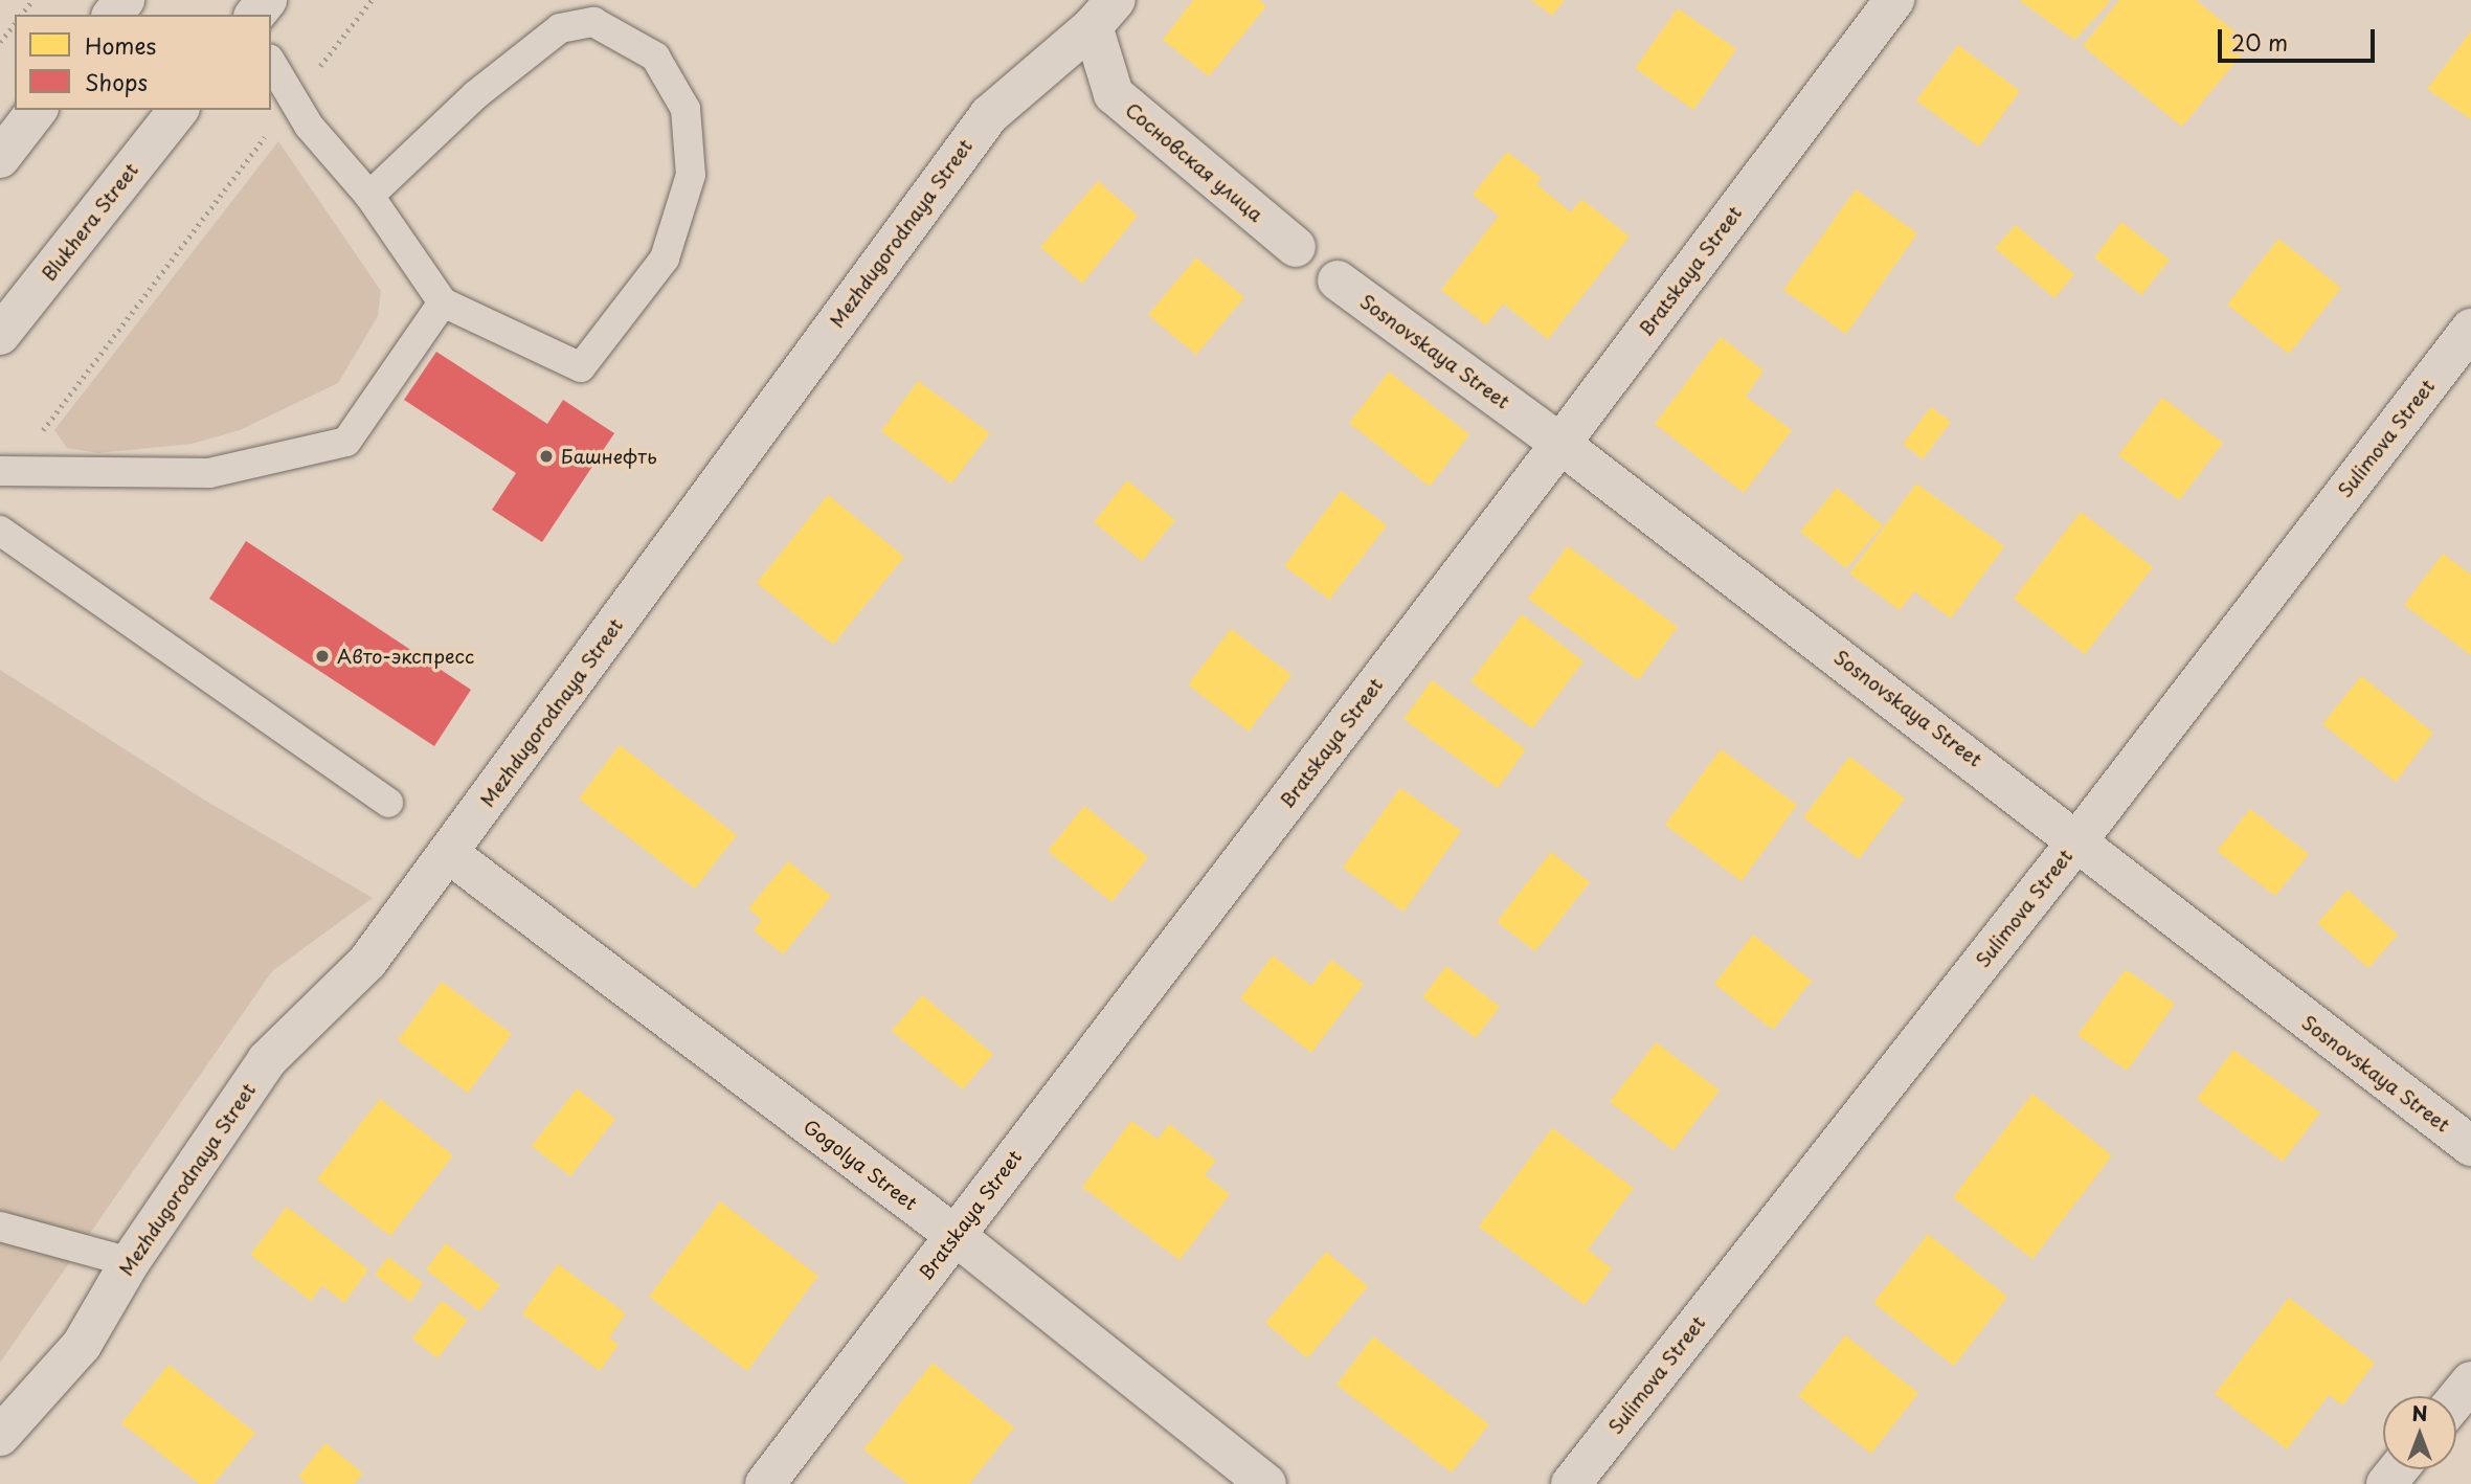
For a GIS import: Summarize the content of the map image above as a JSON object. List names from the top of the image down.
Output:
{
  "streets": {
    "street": [
      "Сосновская улица",
      "Blukhera Street",
      "Mezhdugorodnaya Street",
      "Bratskaya Street",
      "Sosnovskaya Street",
      "Sulimova Street",
      "Gogolya Street"
    ]
  },
  "crossings": [
    ["Сосновская улица", "Mezhdugorodnaya Street"],
    ["Mezhdugorodnaya Street", "Gogolya Street"],
    ["Bratskaya Street", "Sosnovskaya Street"],
    ["Bratskaya Street", "Gogolya Street"],
    ["Sosnovskaya Street", "Sulimova Street"]
  ],
  "places": ["Башнефть", "Авто-экспресс"],
  "legend": ["Homes", "Shops"],
  "scale_bar": "20 m",
  "north": "top"
}
